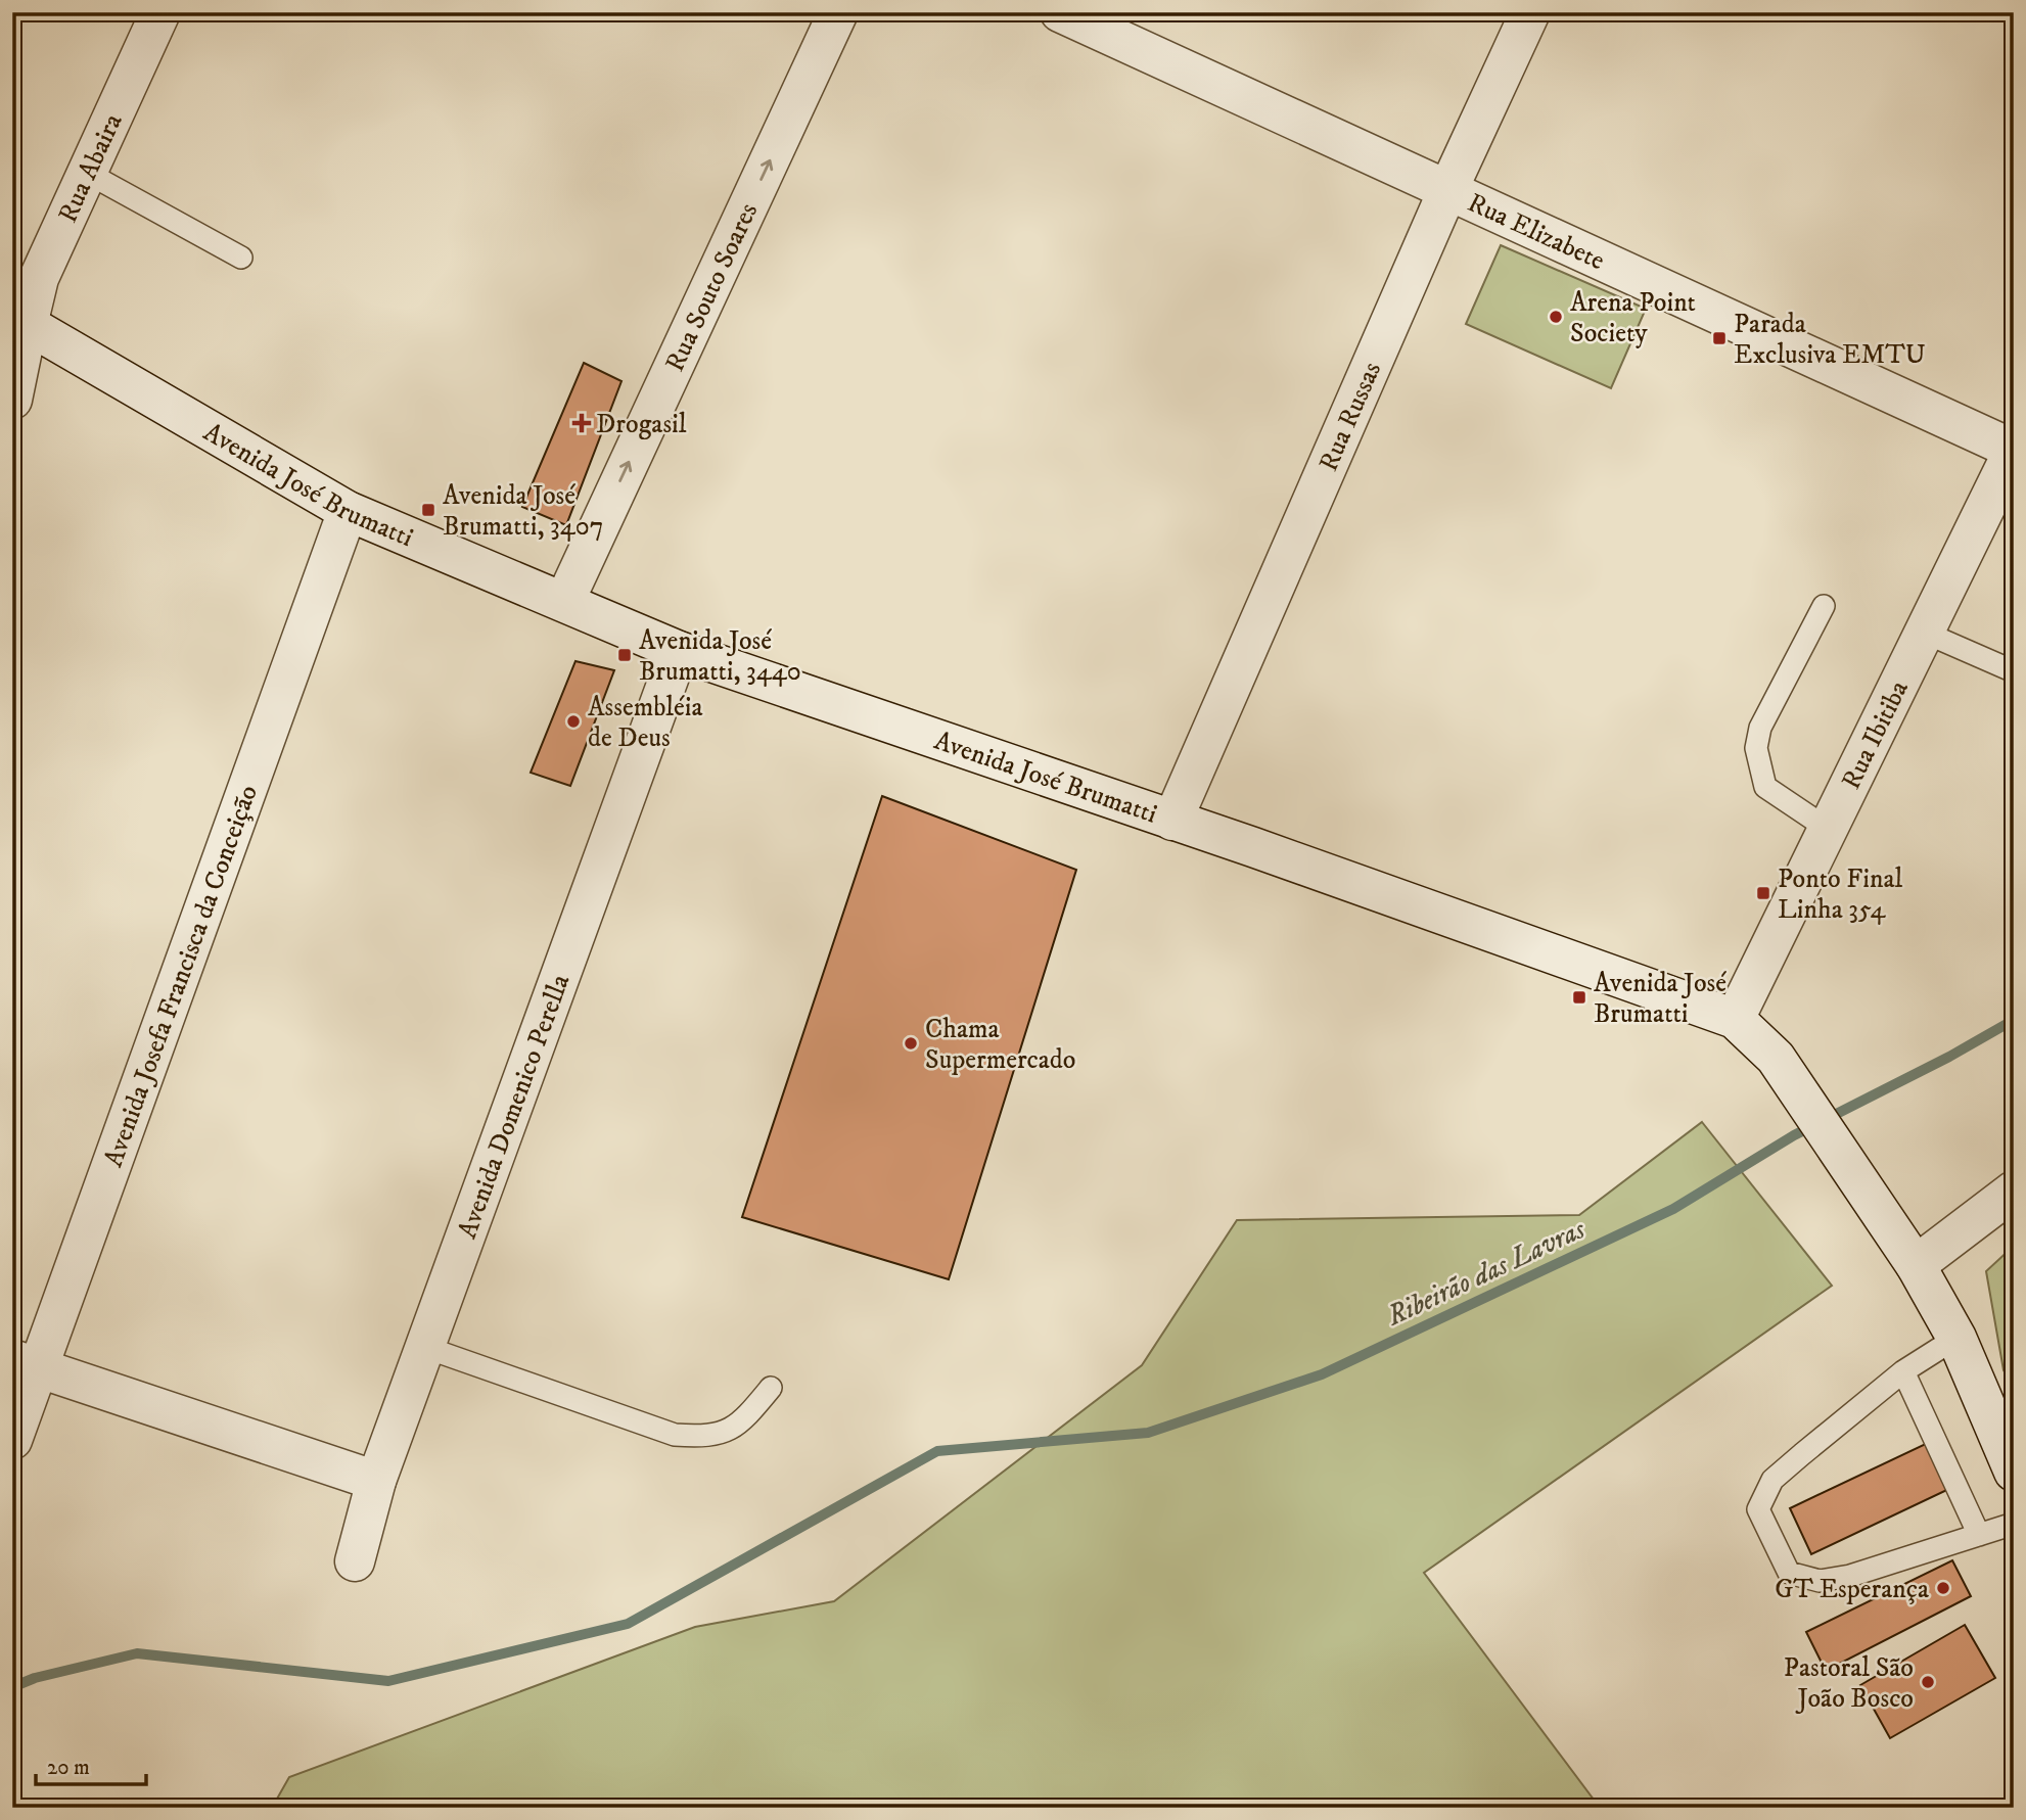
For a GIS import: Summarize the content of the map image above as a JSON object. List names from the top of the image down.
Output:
{
  "streets": {
    "street": [
      "Rua Abaira",
      "Rua Elizabete",
      "Rua Souto Soares",
      "Rua Russas",
      "Avenida José Brumatti",
      "Rua Ibitiba",
      "Avenida Josefa Francisca da Conceição",
      "Avenida Domenico Perella"
    ]
  },
  "crossings": [
    ["Rua Abaira", "Avenida José Brumatti"],
    ["Rua Elizabete", "Rua Russas"],
    ["Rua Elizabete", "Rua Ibitiba"],
    ["Rua Souto Soares", "Avenida José Brumatti"],
    ["Rua Russas", "Avenida José Brumatti"],
    ["Avenida José Brumatti", "Rua Ibitiba"],
    ["Avenida José Brumatti", "Avenida Josefa Francisca da Conceição"],
    ["Avenida José Brumatti", "Avenida Domenico Perella"]
  ],
  "one_way": ["Rua Souto Soares"],
  "water": ["Ribeirão das Lavras"],
  "places": {
    "other": [
      "Arena Point Society",
      "Assembléia de Deus",
      "Chama Supermercado",
      "GT Esperança",
      "Pastoral São João Bosco"
    ],
    "transit": [
      "Parada Exclusiva EMTU",
      "Avenida José Brumatti, 3407",
      "Avenida José Brumatti, 3440",
      "Ponto Final Linha 354",
      "Avenida José Brumatti"
    ],
    "health": ["Drogasil"]
  },
  "scale_bar": "20 m"
}
